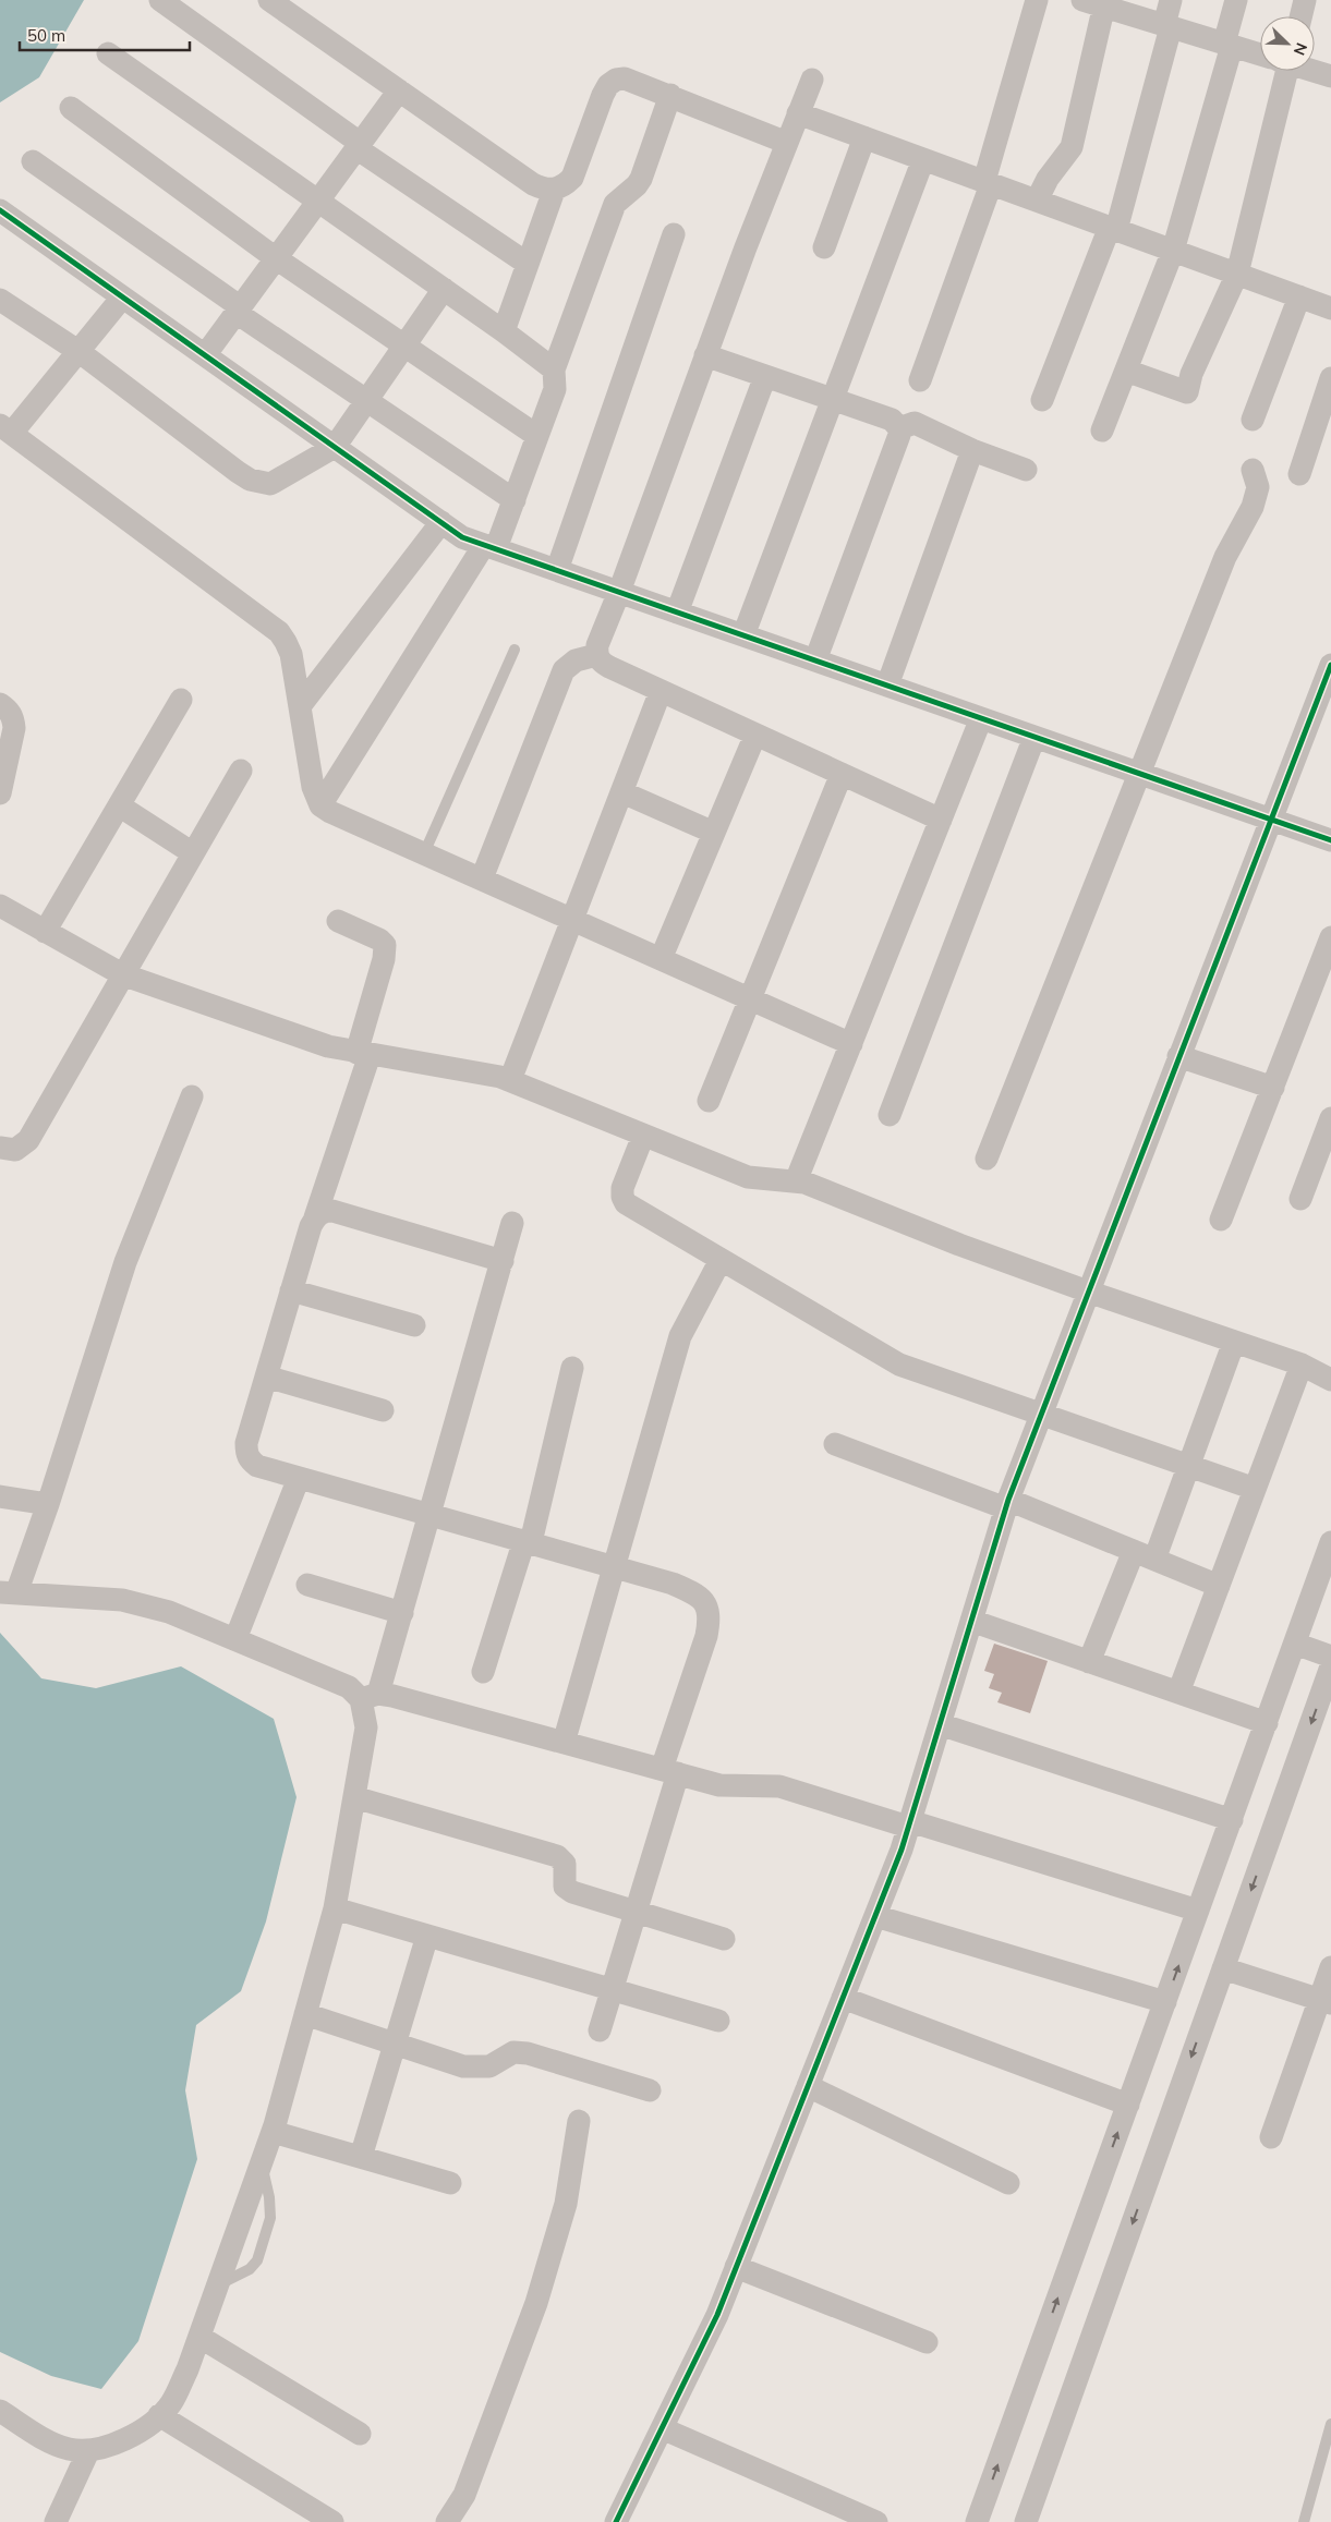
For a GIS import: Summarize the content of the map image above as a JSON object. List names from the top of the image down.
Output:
{
  "scale_bar": "50 m",
  "north": "bottom right"
}
